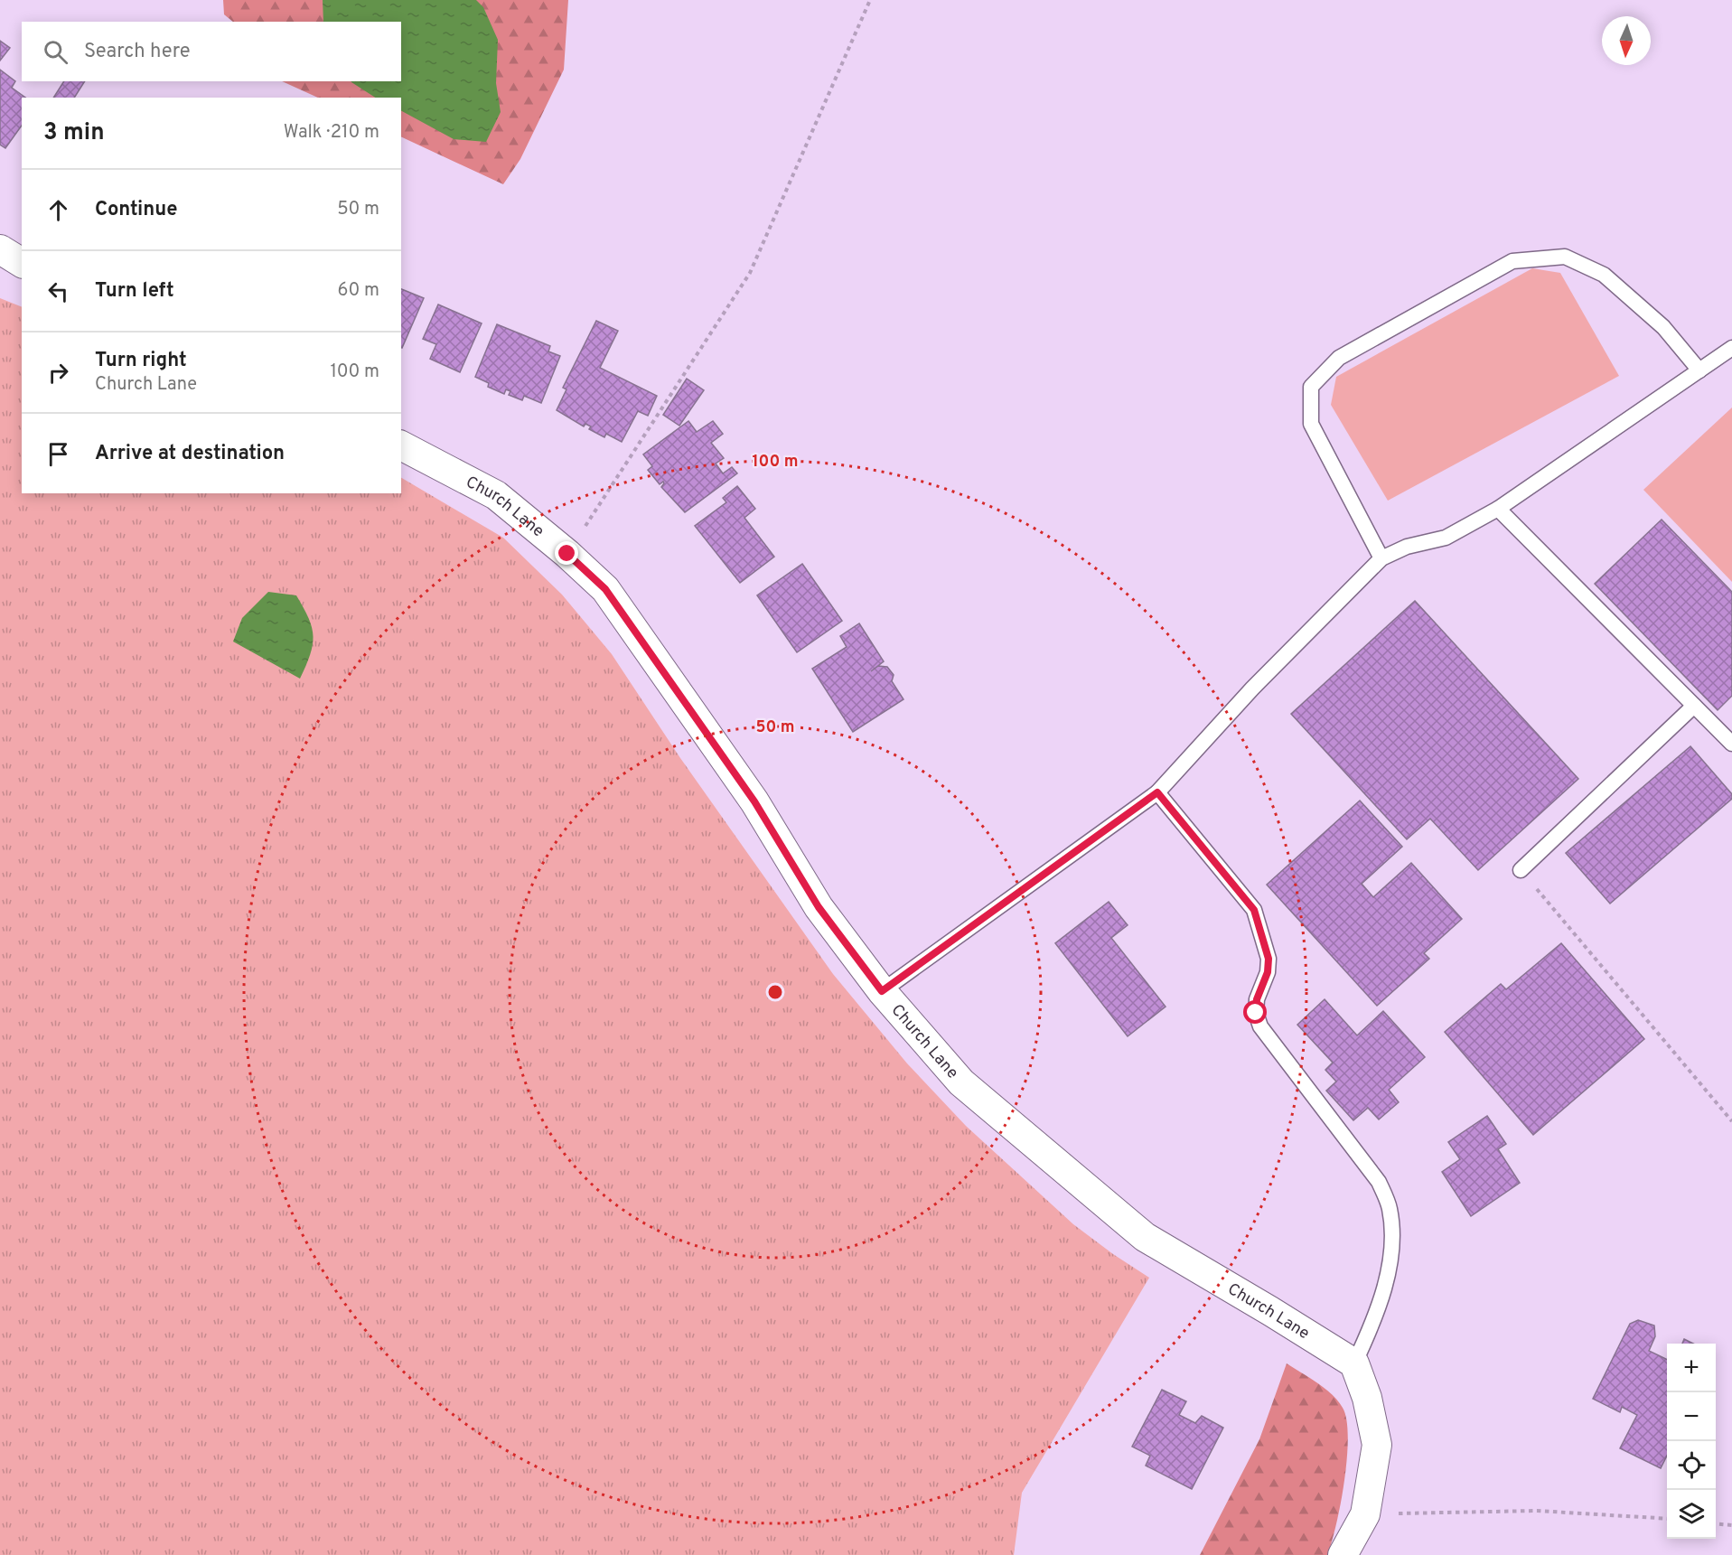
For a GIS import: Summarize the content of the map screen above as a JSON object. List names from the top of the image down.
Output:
{
  "streets": {
    "street": ["Church Lane"]
  },
  "north": "bottom",
  "page": {
    "search": "Search here",
    "heading": ["3 min", "Walk · 210 m"],
    "list": [
      ["Continue", "50 m"],
      ["Turn left", "60 m"],
      ["Turn right", "Church Lane", "100 m"],
      "Arrive at destination"
    ],
    "map_buttons": ["+", "−"]
  },
  "rings": ["100 m", "50 m"]
}
